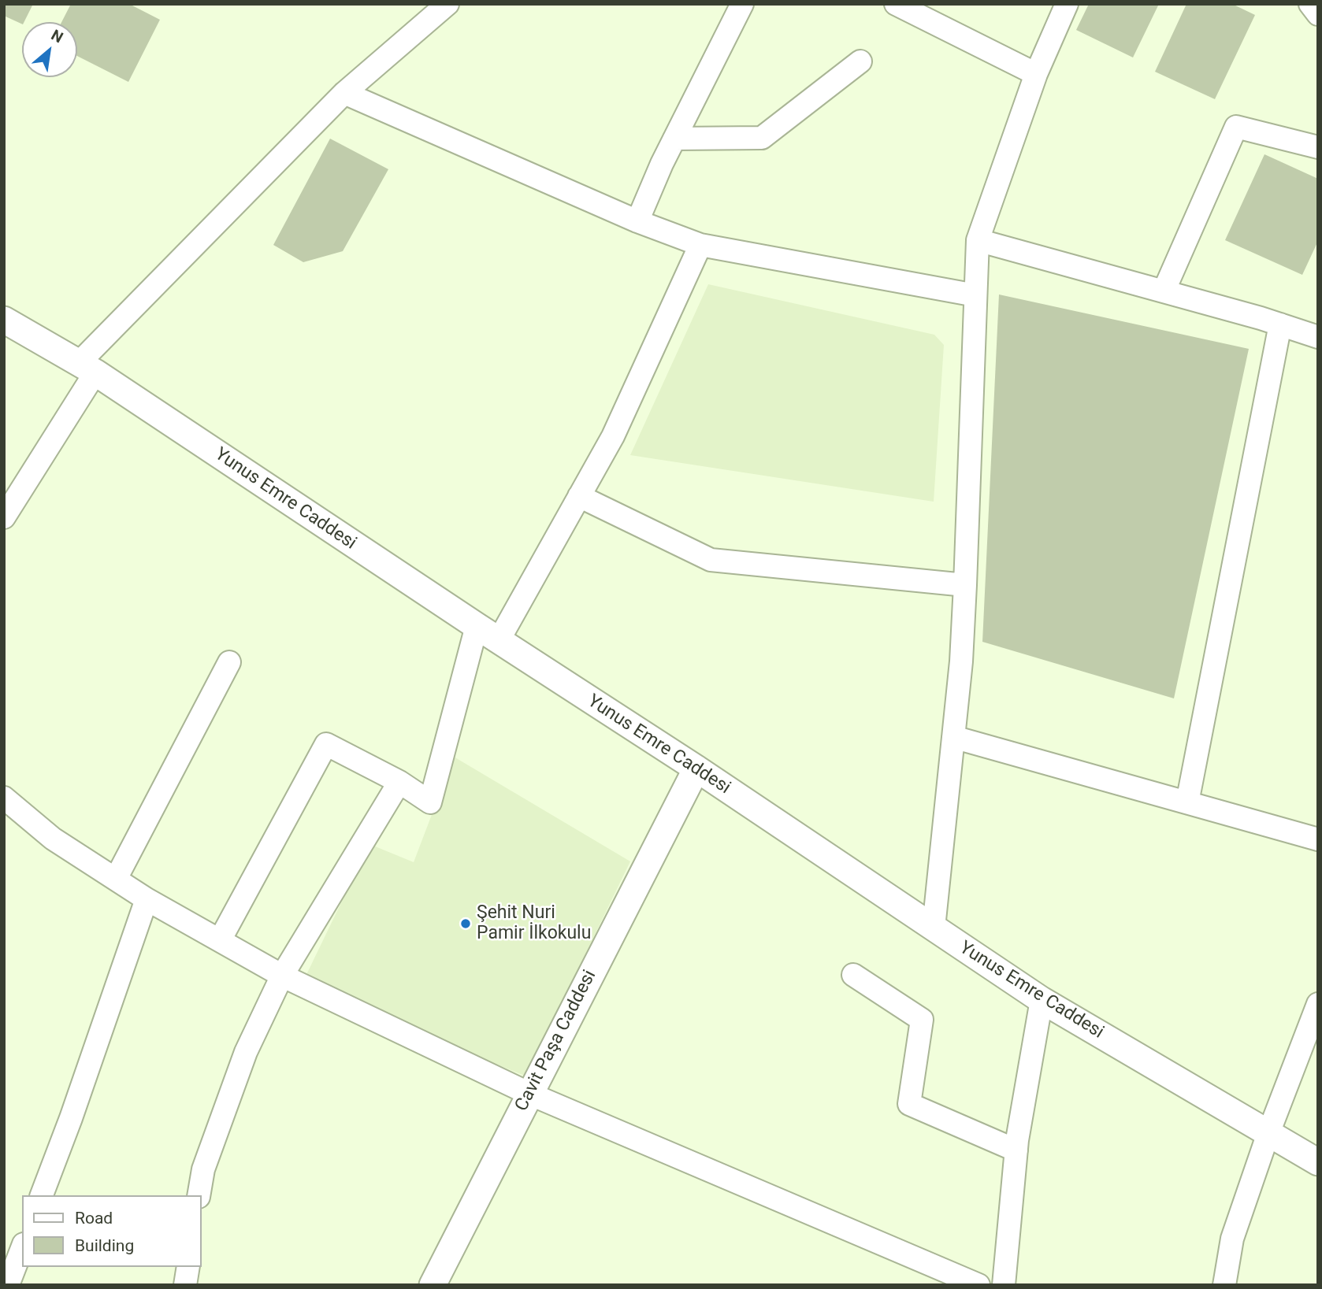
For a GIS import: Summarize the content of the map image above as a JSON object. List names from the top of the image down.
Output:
{
  "streets": {
    "street": ["Yunus Emre Caddesi", "Cavit Paşa Caddesi"]
  },
  "crossings": [
    ["Yunus Emre Caddesi", "Cavit Paşa Caddesi"]
  ],
  "places": ["Şehit Nuri Pamir İlkokulu"],
  "legend": ["Road", "Building"],
  "north": "top right"
}
